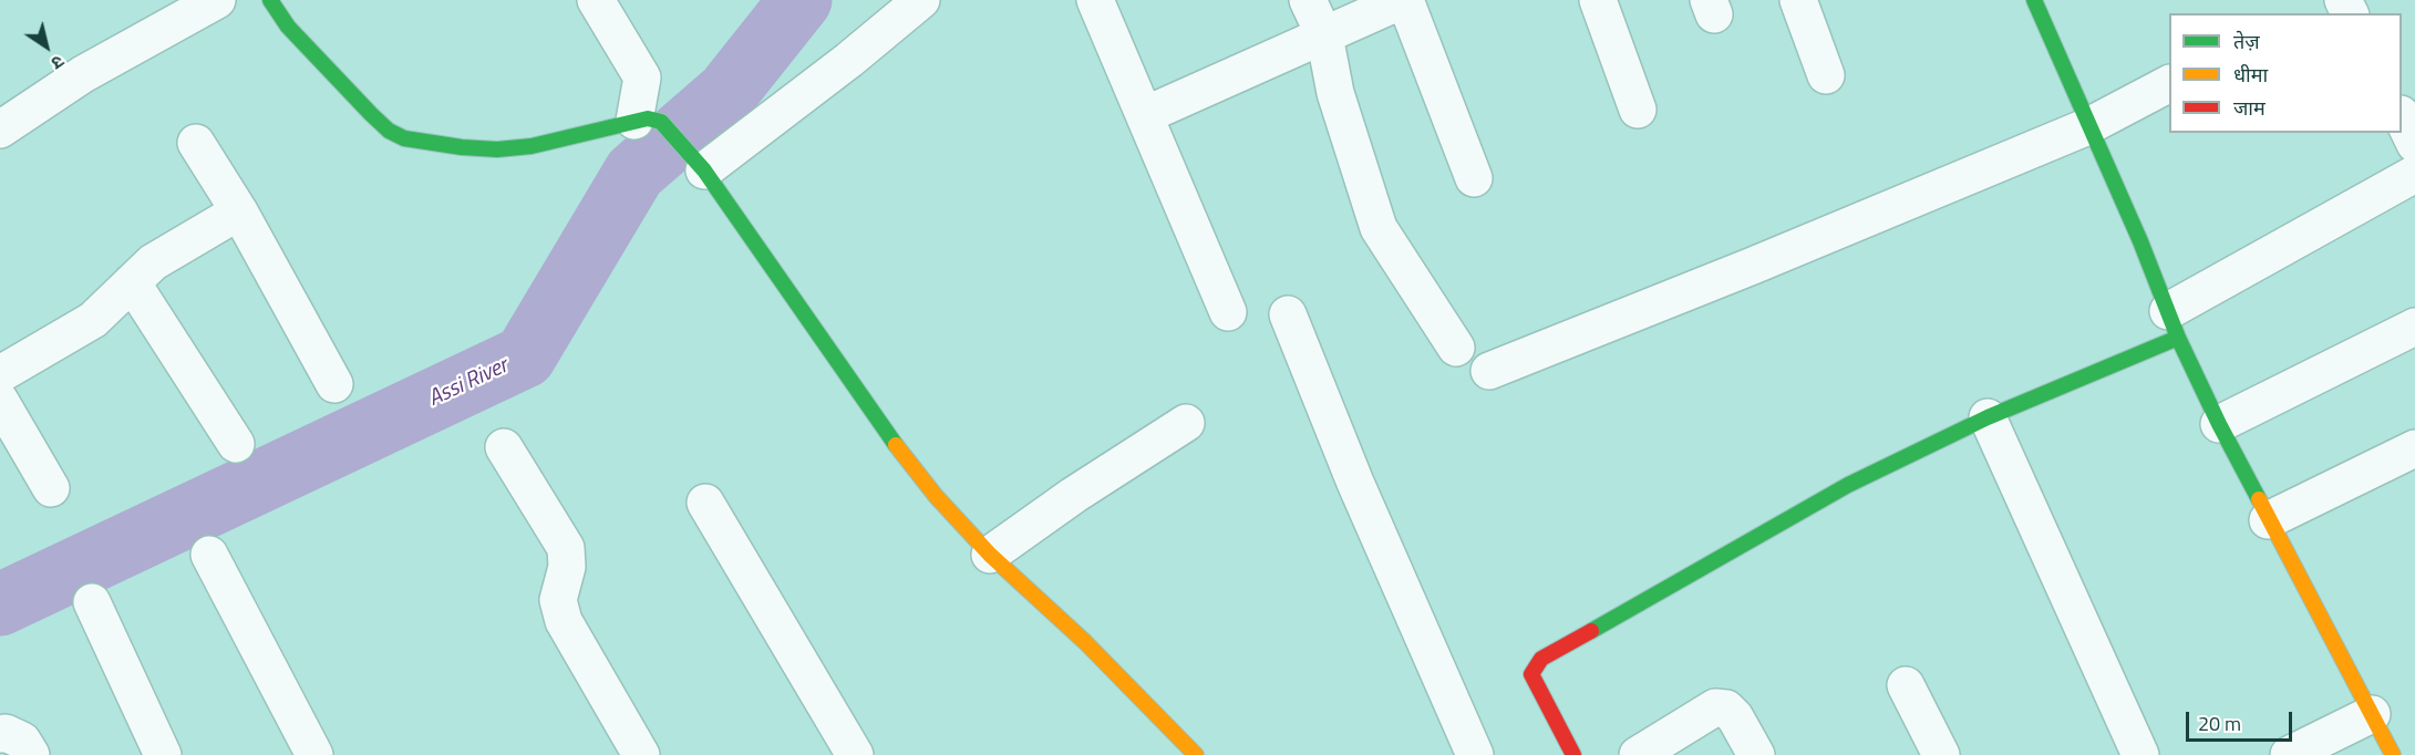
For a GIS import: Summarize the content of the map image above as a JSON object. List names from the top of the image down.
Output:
{
  "water": ["Assi River"],
  "legend": ["तेज़", "धीमा", "जाम"],
  "scale_bar": "20 m",
  "north": "bottom right"
}
